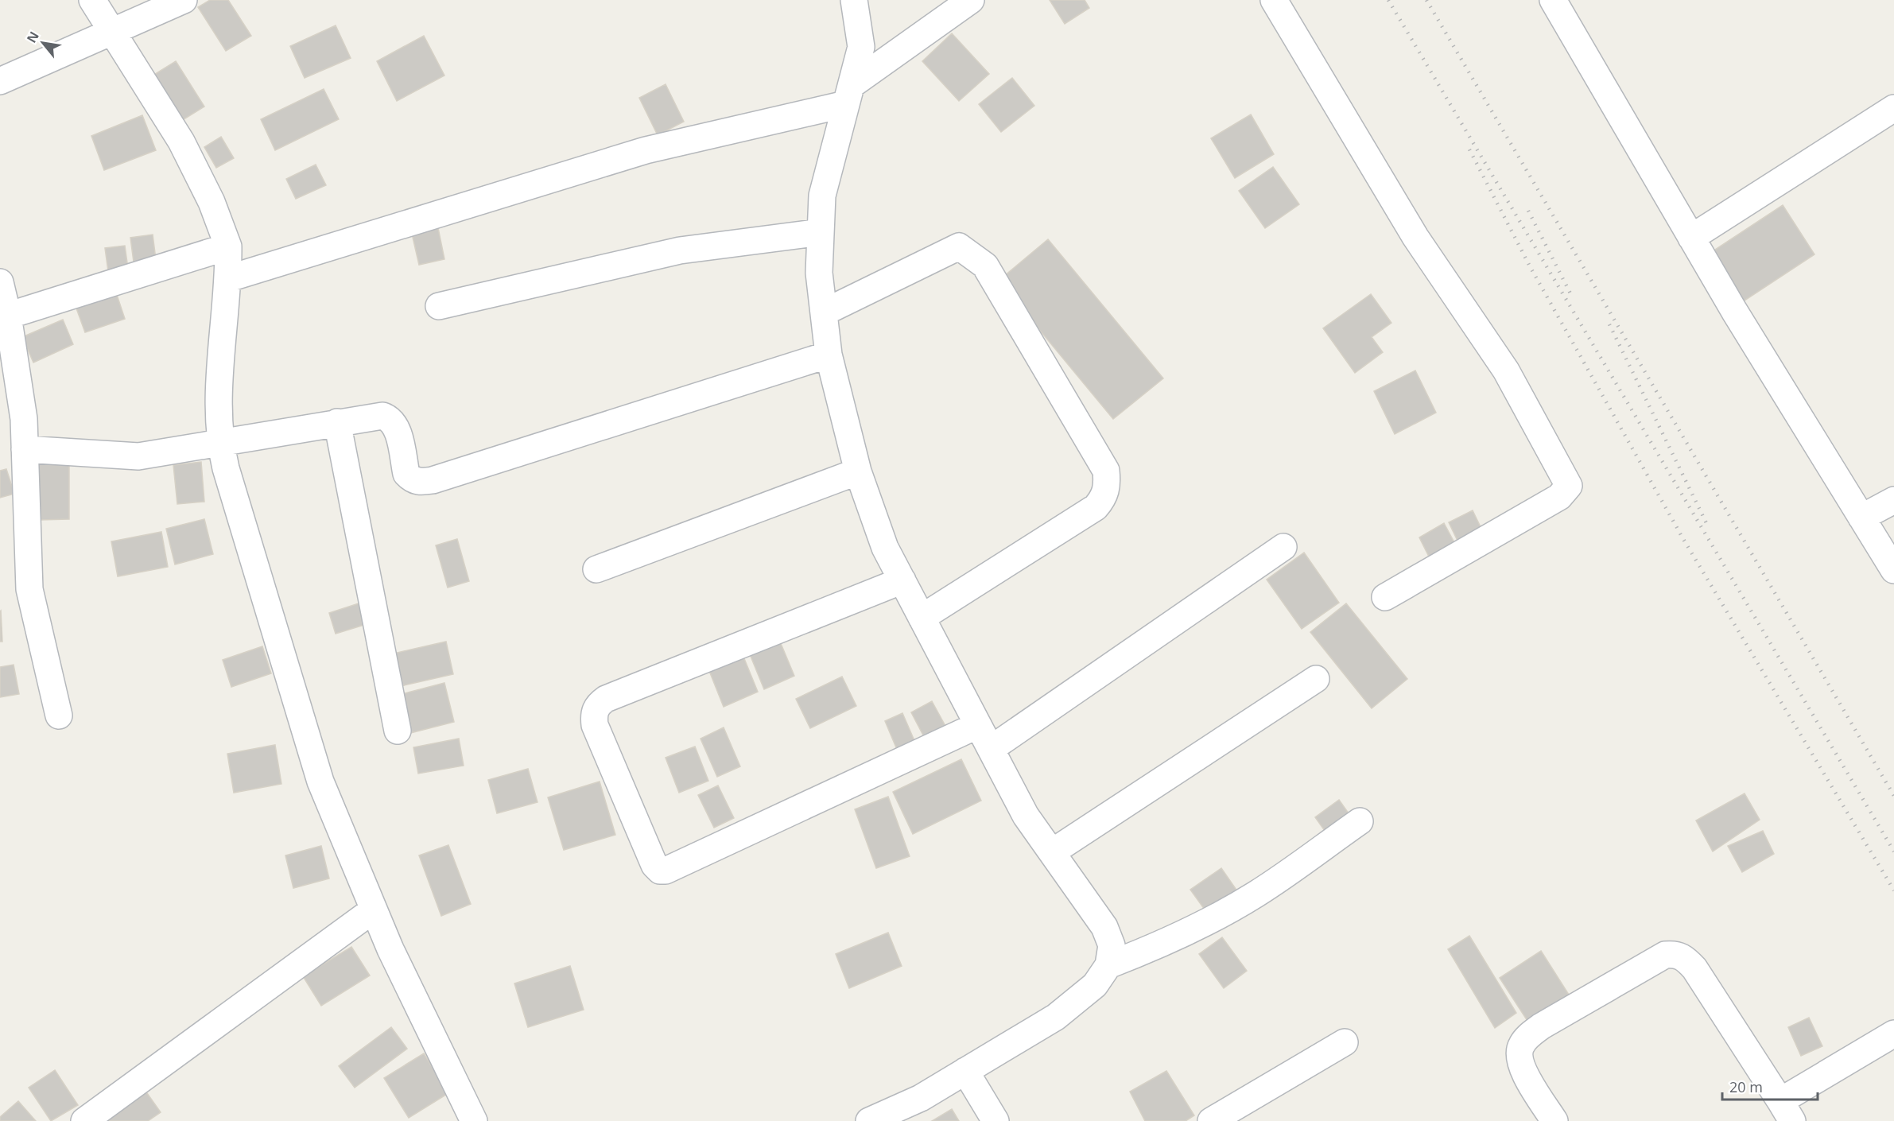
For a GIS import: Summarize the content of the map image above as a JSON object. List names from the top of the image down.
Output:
{
  "scale_bar": "20 m",
  "north": "top left"
}
